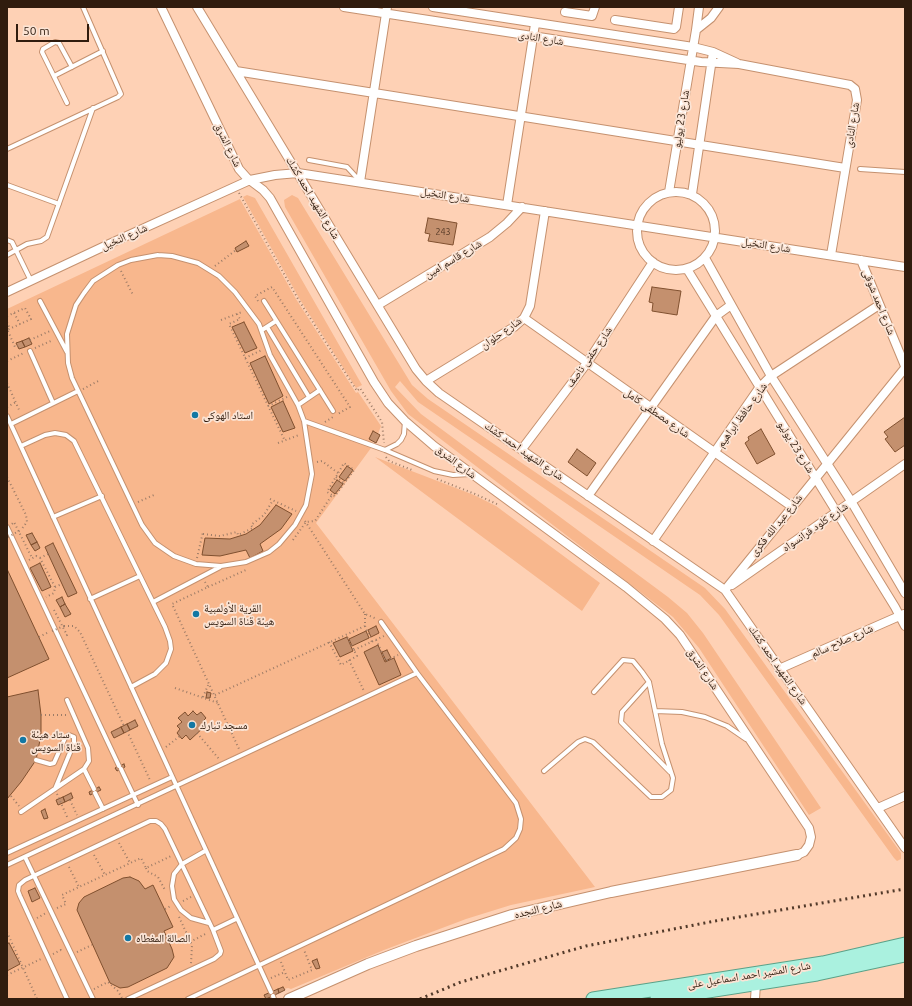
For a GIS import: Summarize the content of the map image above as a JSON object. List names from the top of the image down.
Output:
{
  "streets": {
    "main road": ["شارع المشير احمد اسماعيل على"],
    "street": [
      "شارع النادى",
      "شارع 23 يوليو",
      "شارع الشرق",
      "شارع النخيل",
      "شارع الشهيد احمد كشك",
      "شارع قاسم امين",
      "شارع احمد شوقى",
      "شارع حلوان",
      "شارع حفنى ناصف",
      "شارع مصطفى كامل",
      "شارع حافظ ابراهيم",
      "شارع عبد الله فكرى",
      "شارع كلود فرانسواه",
      "شارع صلاح سالم",
      "شارع النجده"
    ]
  },
  "crossings": [
    ["شارع النادى", "شارع 23 يوليو"],
    ["شارع النادى", "شارع النخيل"],
    ["شارع 23 يوليو", "شارع حافظ ابراهيم"],
    ["شارع 23 يوليو", "شارع عبد الله فكرى"],
    ["شارع 23 يوليو", "شارع كلود فرانسواه"],
    ["شارع 23 يوليو", "شارع صلاح سالم"],
    ["شارع الشرق", "شارع النخيل"],
    ["شارع الشرق", "شارع النجده"],
    ["شارع النخيل", "شارع الشهيد احمد كشك"],
    ["شارع النخيل", "شارع قاسم امين"],
    ["شارع النخيل", "شارع احمد شوقى"],
    ["شارع النخيل", "شارع حلوان"],
    ["شارع الشهيد احمد كشك", "شارع قاسم امين"],
    ["شارع الشهيد احمد كشك", "شارع حلوان"],
    ["شارع الشهيد احمد كشك", "شارع حفنى ناصف"],
    ["شارع الشهيد احمد كشك", "شارع حافظ ابراهيم"],
    ["شارع الشهيد احمد كشك", "شارع عبد الله فكرى"],
    ["شارع الشهيد احمد كشك", "شارع كلود فرانسواه"],
    ["شارع الشهيد احمد كشك", "شارع صلاح سالم"],
    ["شارع احمد شوقى", "شارع حافظ ابراهيم"],
    ["شارع احمد شوقى", "شارع عبد الله فكرى"],
    ["شارع حلوان", "شارع مصطفى كامل"],
    ["شارع حفنى ناصف", "شارع مصطفى كامل"],
    ["شارع مصطفى كامل", "شارع حافظ ابراهيم"],
    ["شارع مصطفى كامل", "شارع عبد الله فكرى"],
    ["شارع عبد الله فكرى", "شارع كلود فرانسواه"]
  ],
  "places": [
    "استاد الهوكى",
    "القرية الأولمبية هيئة قناة السويس",
    "مسجد تبارك",
    "ستاد هيئة قناة السويس",
    "الصالة المغطاه"
  ],
  "house_numbers": ["243"],
  "scale_bar": "50 m"
}
